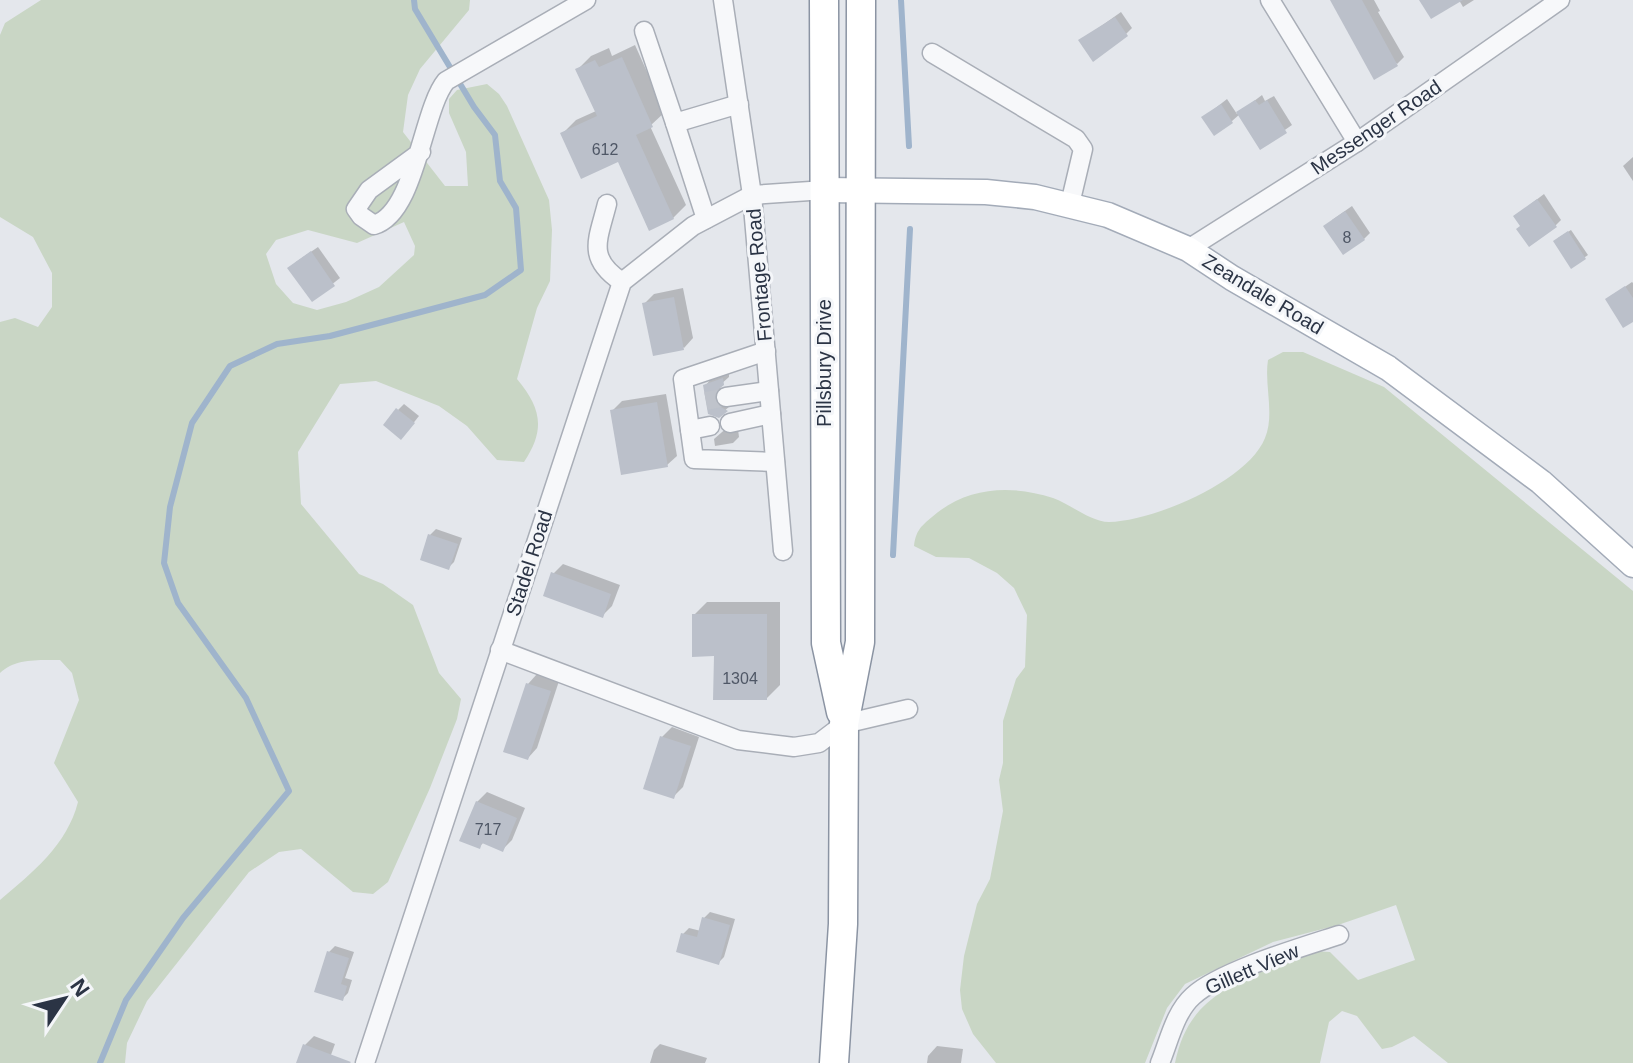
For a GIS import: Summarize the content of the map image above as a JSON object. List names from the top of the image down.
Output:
{
  "streets": {
    "highway": ["Pillsbury Drive"],
    "main road": ["Zeandale Road"],
    "street": [
      "Messenger Road",
      "Frontage Road",
      "Stadel Road",
      "Gillett View"
    ]
  },
  "crossings": [
    ["Messenger Road", "Zeandale Road"],
    ["Zeandale Road", "Pillsbury Drive"]
  ],
  "house_numbers": [
    "612",
    "8",
    "1304",
    "717"
  ],
  "north": "top right"
}
